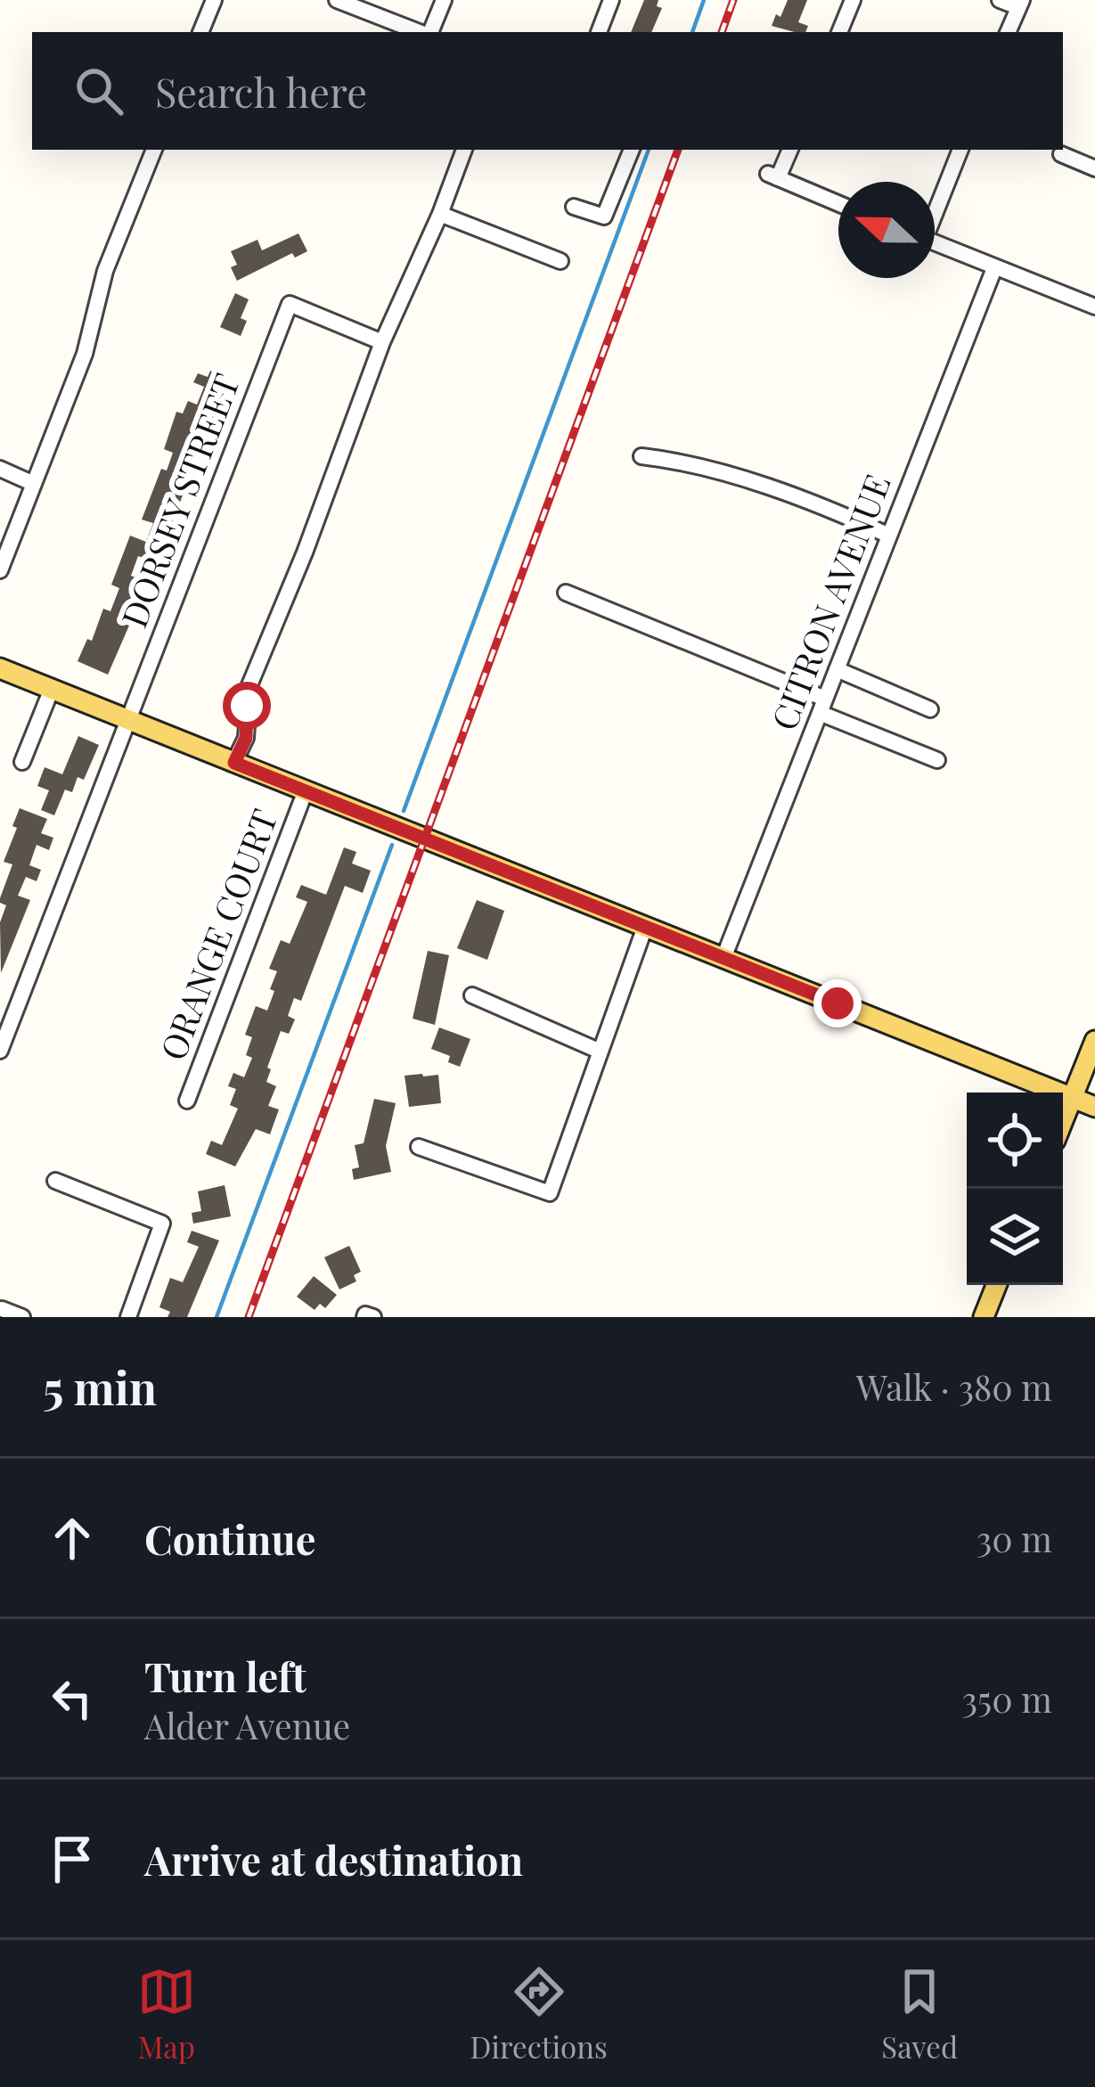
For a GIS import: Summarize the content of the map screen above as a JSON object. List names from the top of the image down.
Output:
{
  "streets": {
    "street": ["DORSEY STREET", "CITRON AVENUE", "ORANGE COURT"]
  },
  "north": "left",
  "page": {
    "search": "Search here",
    "heading": ["5 min", "Walk · 380 m"],
    "list": [
      ["Continue", "30 m"],
      ["Turn left", "Alder Avenue", "350 m"],
      "Arrive at destination"
    ],
    "nav": ["Map", "Directions", "Saved"]
  }
}
